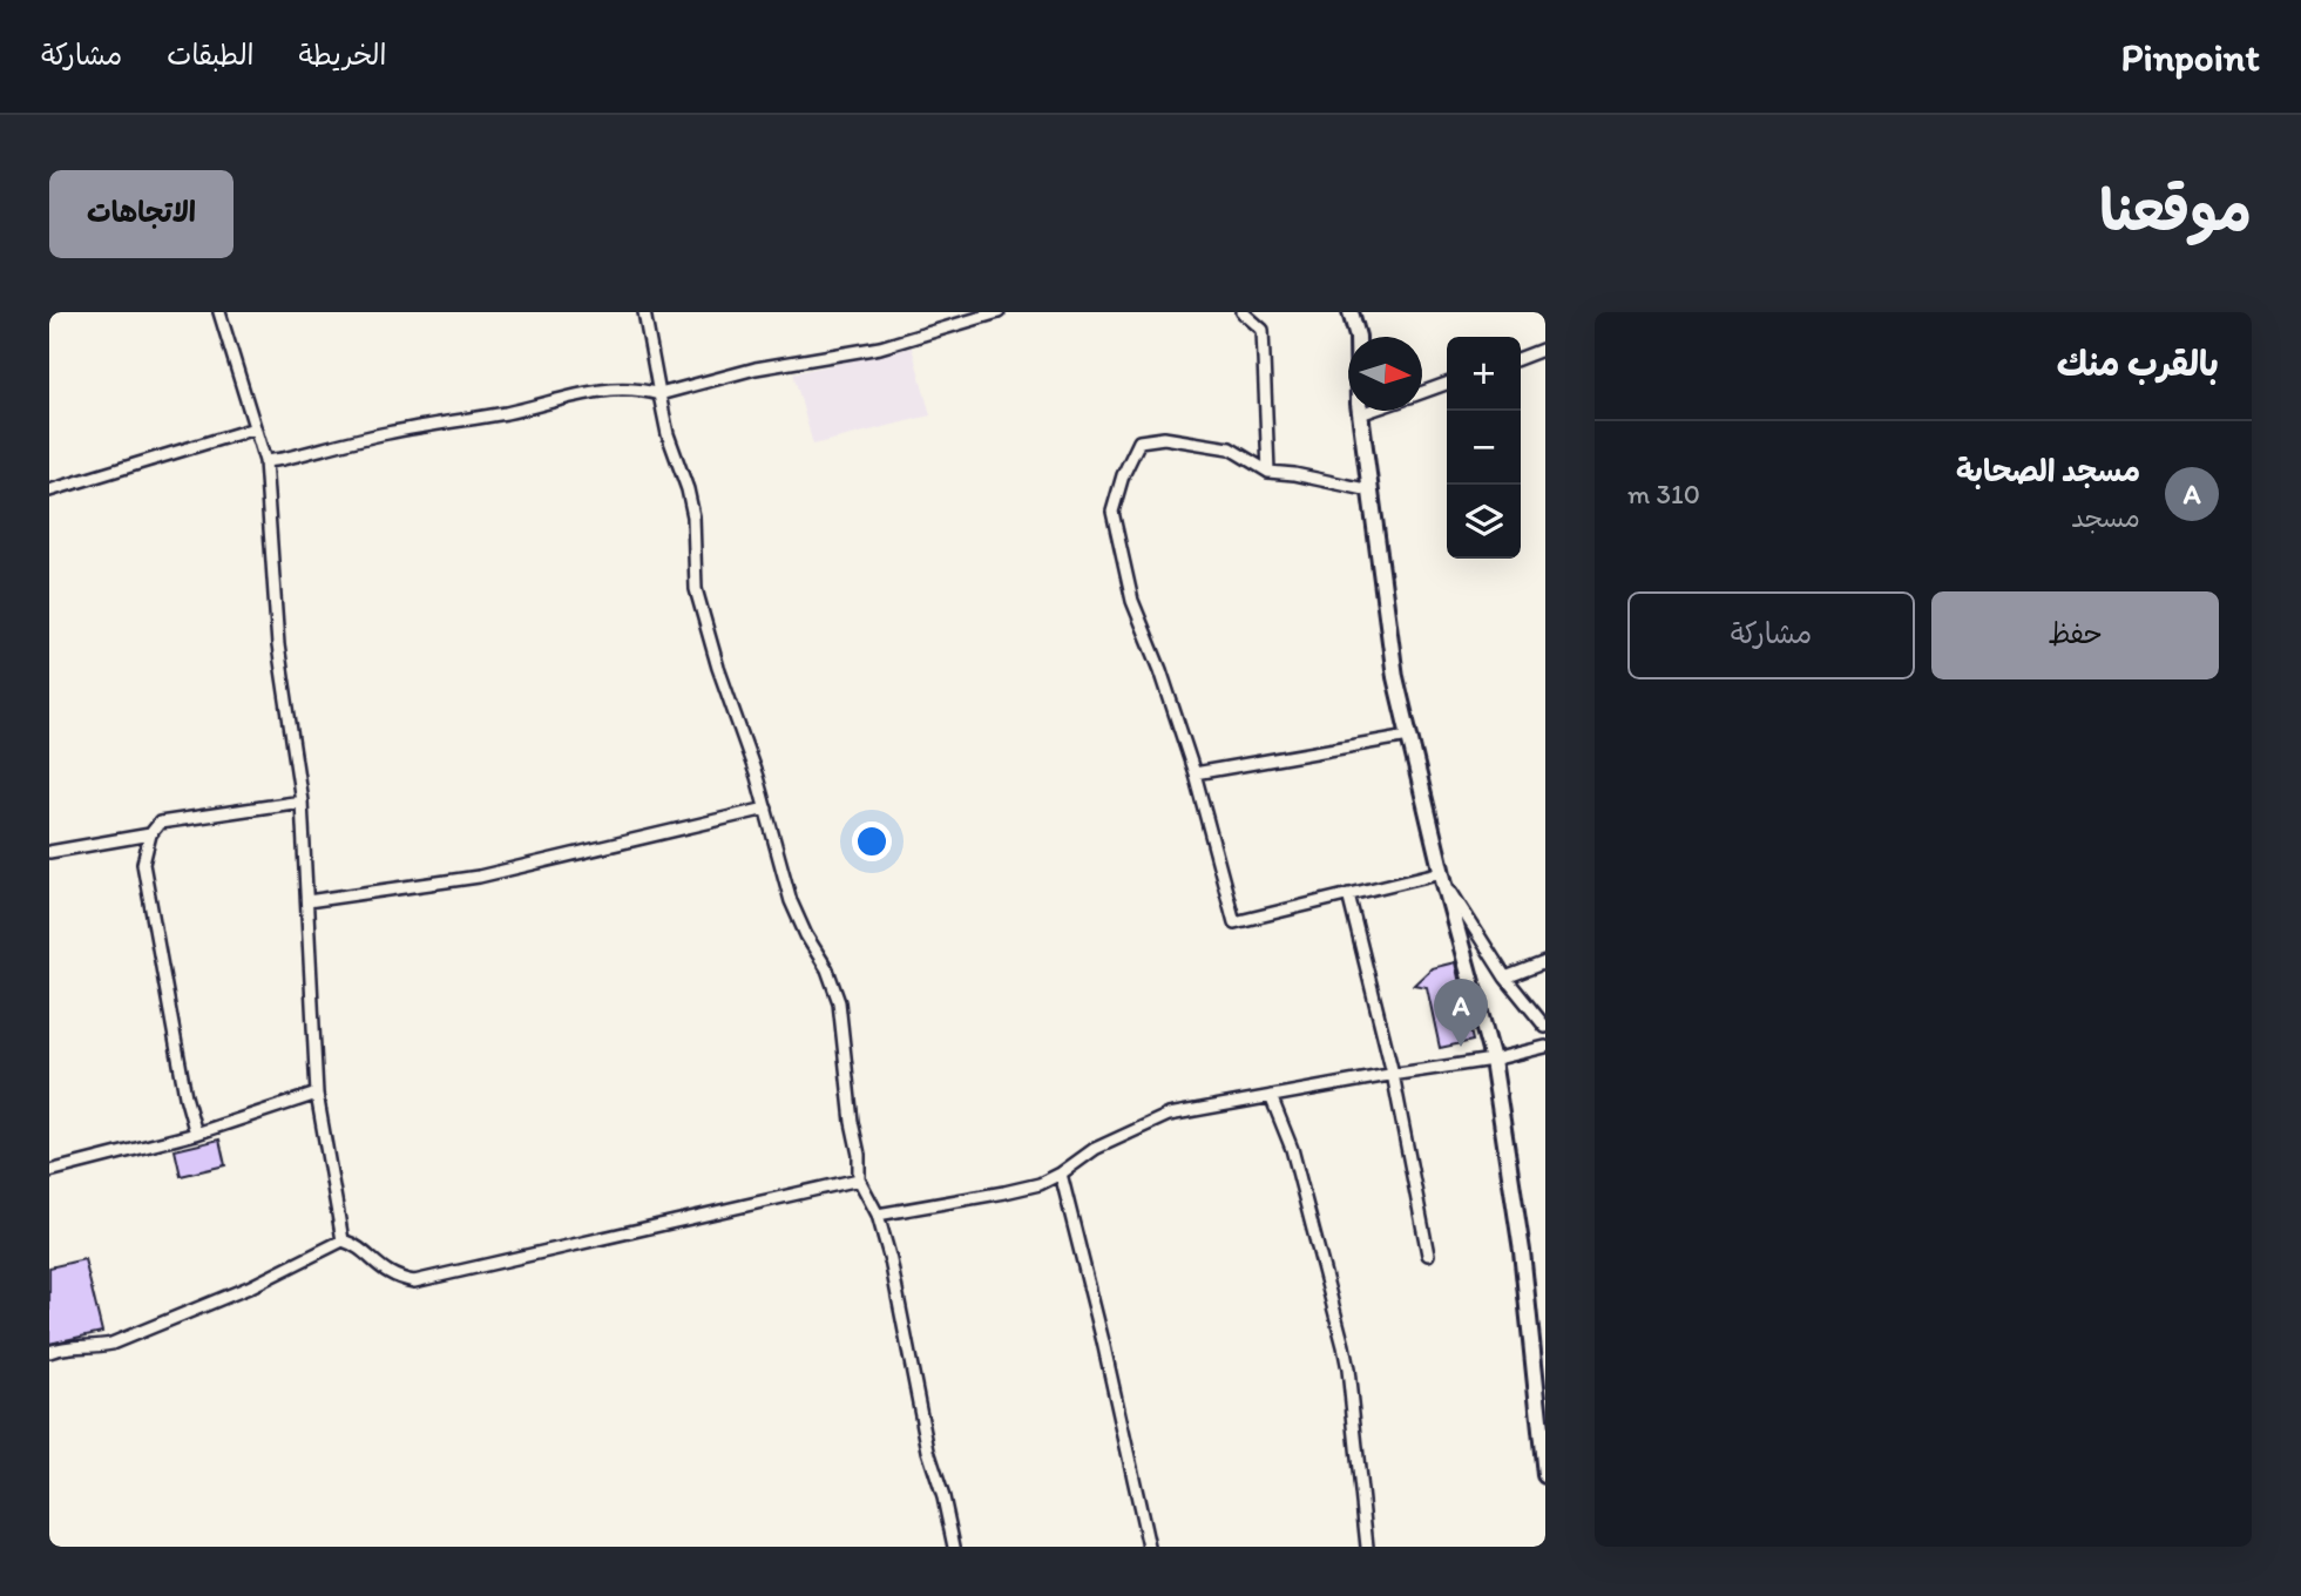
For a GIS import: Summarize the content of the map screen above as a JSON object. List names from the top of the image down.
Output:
{
  "north": "right",
  "page": {
    "header": "Pinpoint",
    "nav": ["الخريطة", "الطبقات", "مشاركة"],
    "title": "موقعنا",
    "buttons": [
      "الاتجاهات",
      ["حفظ", "مشاركة"]
    ],
    "heading": "بالقرب منك",
    "map_buttons": ["+", "−"],
    "list": [
      {
        "mark": "A",
        "name": "مسجد الصحابة",
        "note": "مسجد",
        "value": "310 m"
      }
    ],
    "pins": "A"
  }
}
